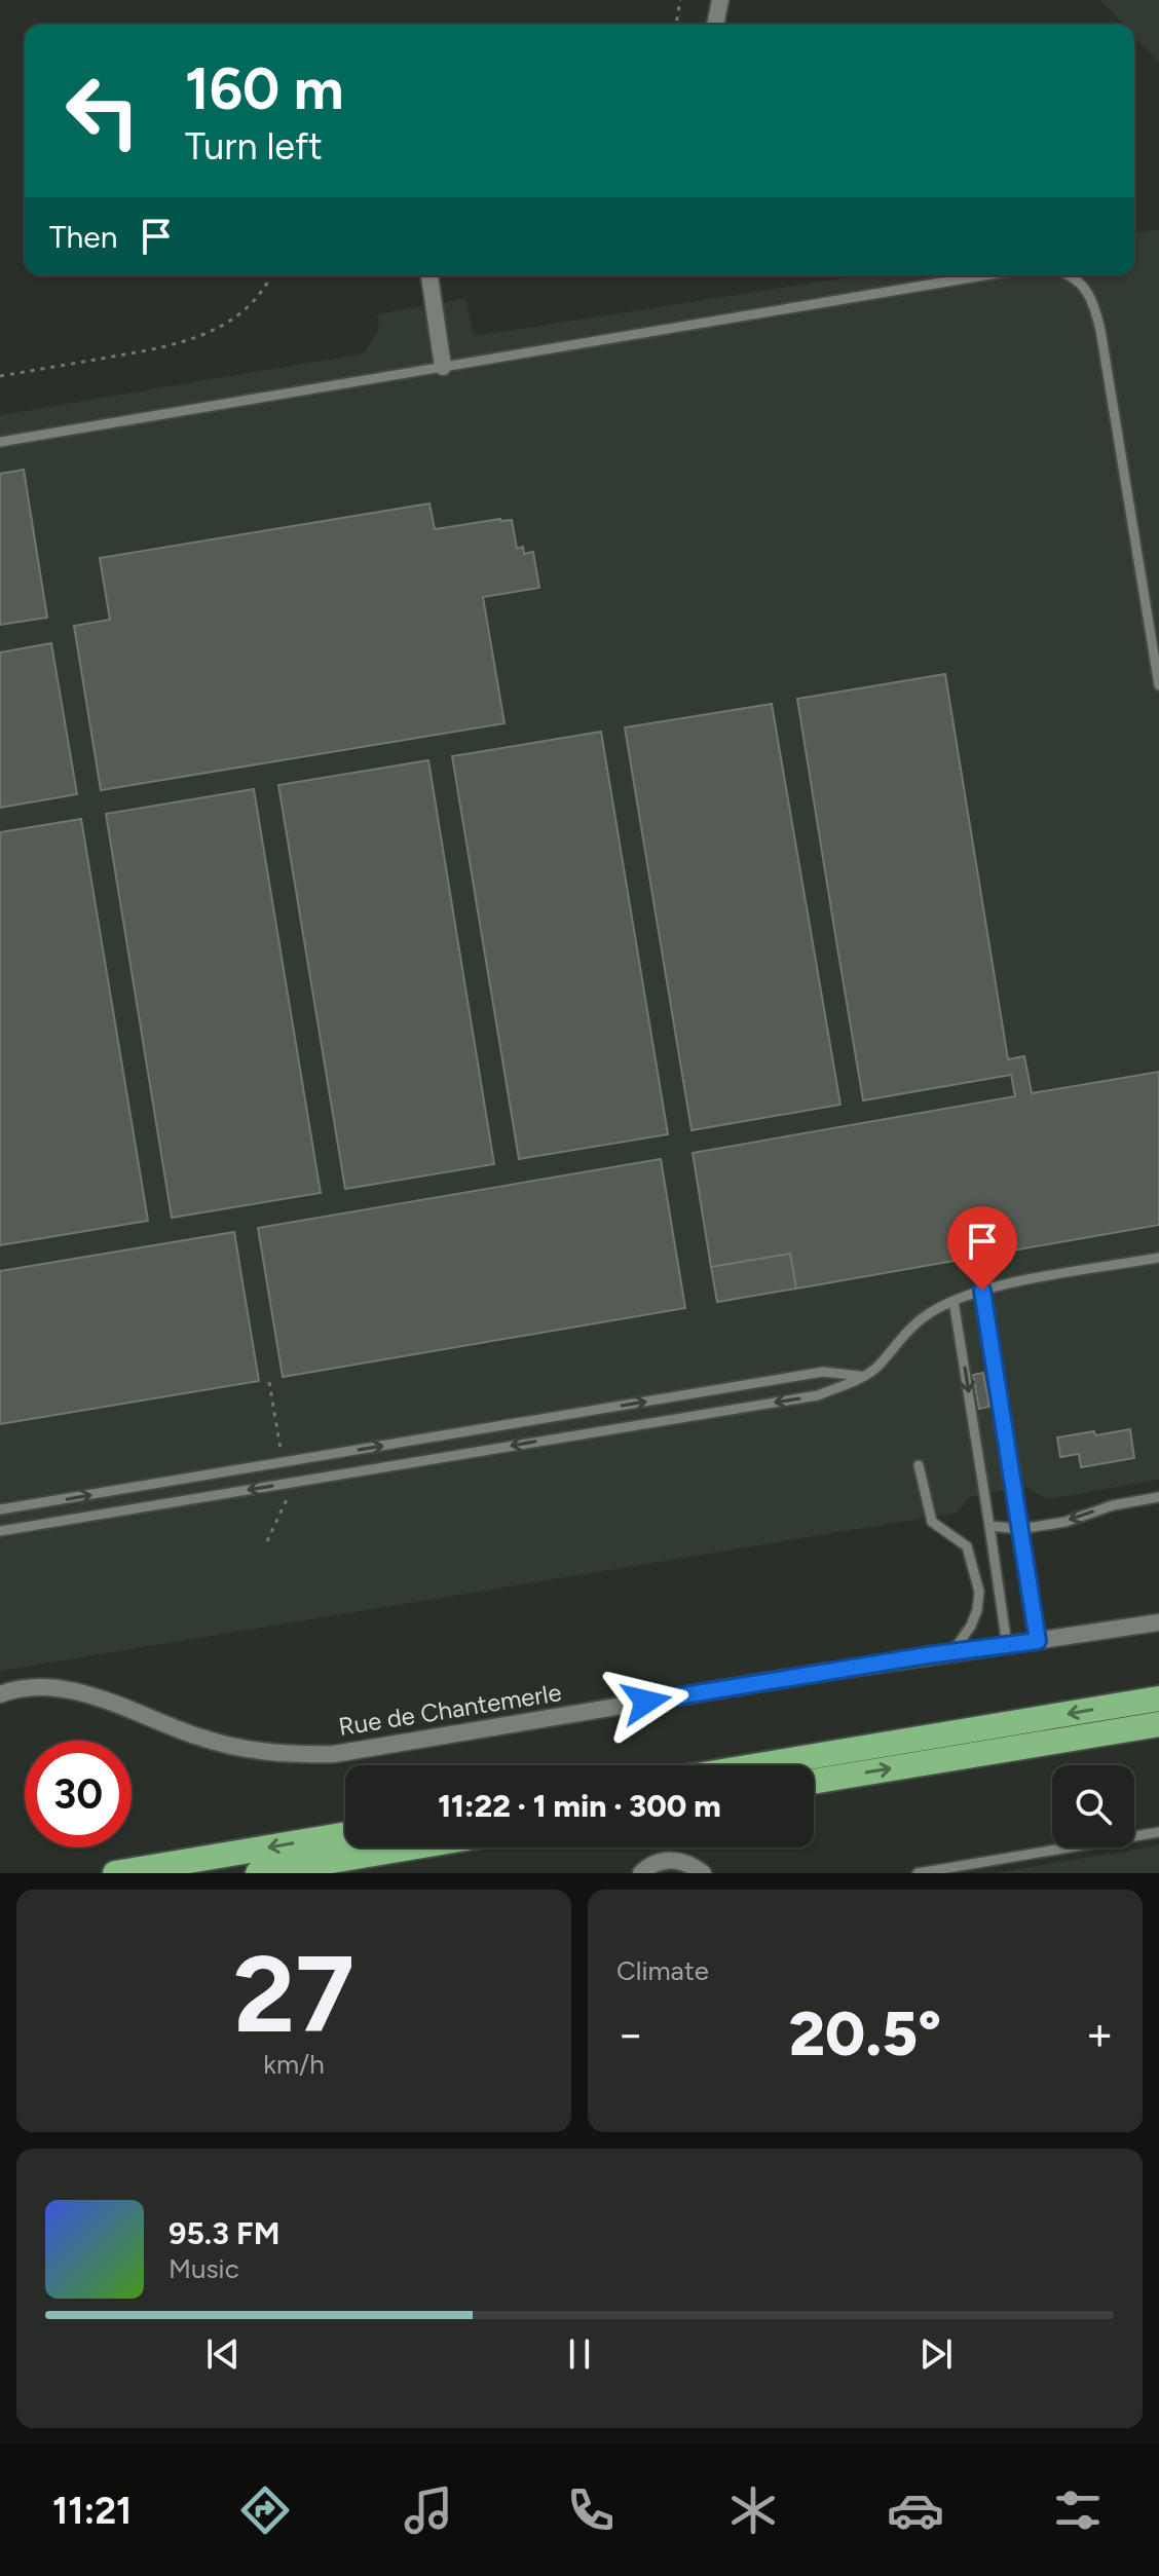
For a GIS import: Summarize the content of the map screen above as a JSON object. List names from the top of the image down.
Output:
{
  "streets": {
    "street": ["Rue de Chantemerle"]
  },
  "page": {
    "turn": ["160 m", "Turn left"],
    "then": "Then",
    "limit": "30",
    "trip": "11:22 · 1 min · 300 m",
    "tile": [
      ["27", "km/h"],
      "Climate"
    ],
    "heat": ["−", "20.5°", "+"],
    "song": ["95.3 FM", "Music"],
    "tabs": "11:21"
  }
}
